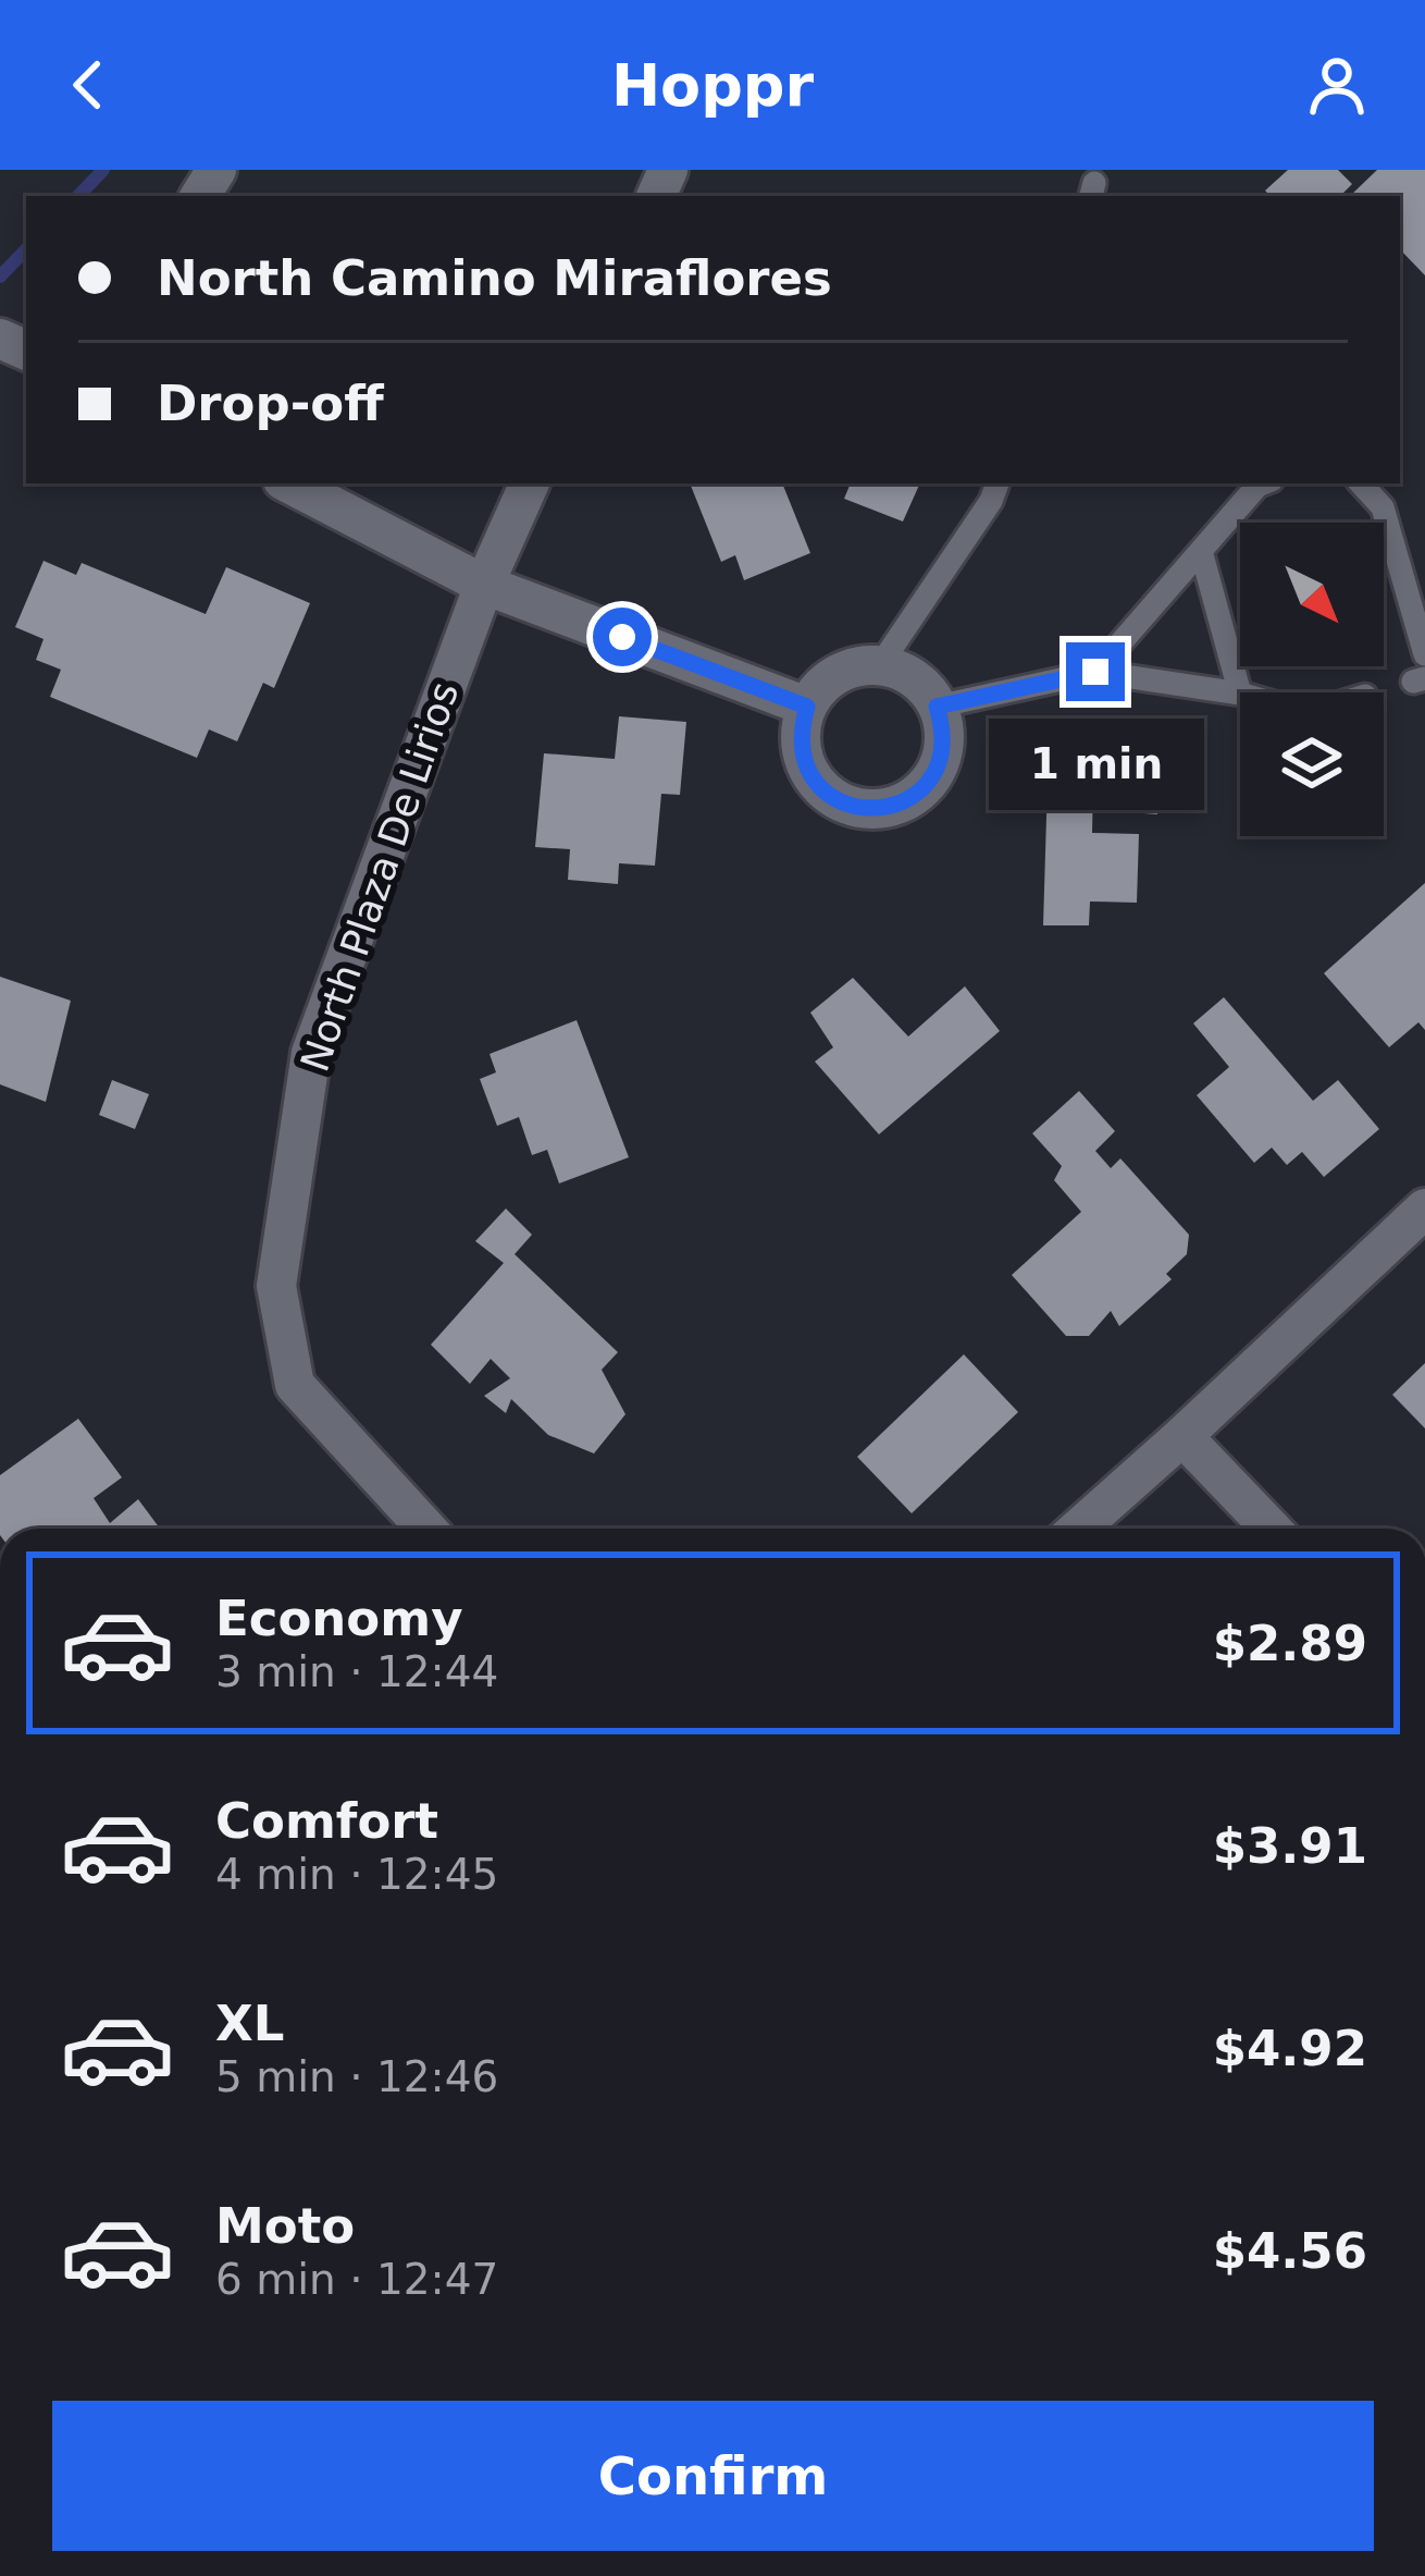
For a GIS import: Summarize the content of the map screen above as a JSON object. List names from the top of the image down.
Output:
{
  "streets": {
    "street": ["North Plaza De Lirios"]
  },
  "north": "bottom right",
  "page": {
    "header": "Hoppr",
    "banner": ["North Camino Miraflores", "Drop-off"],
    "bubble": "1 min",
    "list": [
      {
        "name": "Economy",
        "note": "3 min · 12:44",
        "value": "$2.89"
      },
      {
        "name": "Comfort",
        "note": "4 min · 12:45",
        "value": "$3.91"
      },
      {
        "name": "XL",
        "note": "5 min · 12:46",
        "value": "$4.92"
      },
      {
        "name": "Moto",
        "note": "6 min · 12:47",
        "value": "$4.56"
      }
    ],
    "buttons": "Confirm"
  }
}
